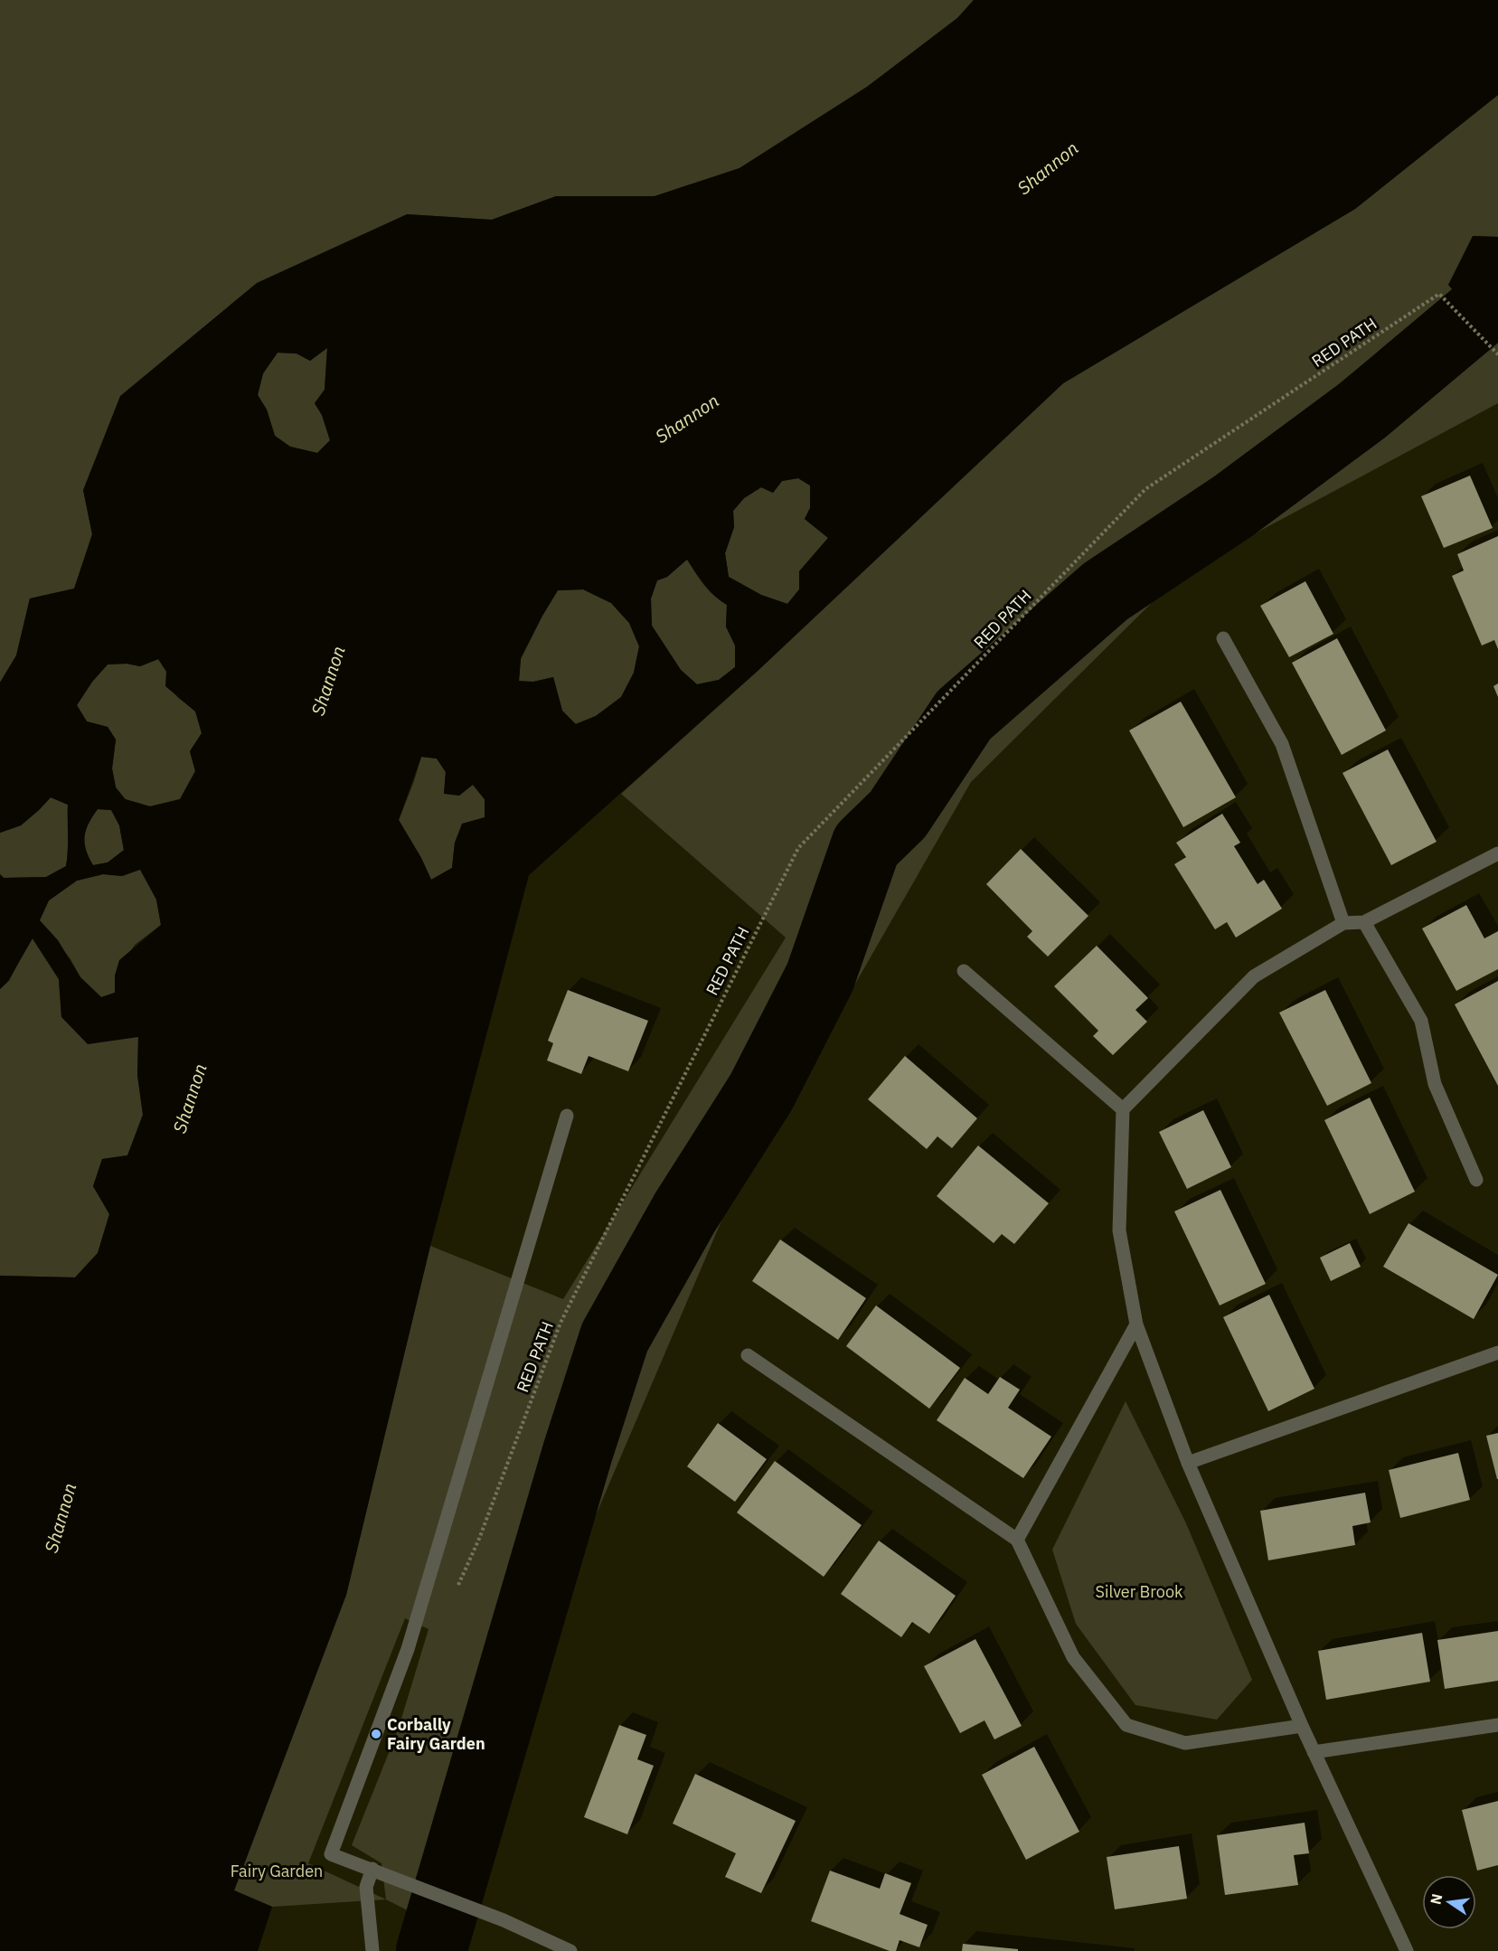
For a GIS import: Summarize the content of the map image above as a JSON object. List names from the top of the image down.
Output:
{
  "streets": {
    "path": ["RED PATH"]
  },
  "water": ["Shannon"],
  "parks": ["Silver Brook", "Fairy Garden"],
  "places": ["Corbally Fairy Garden"],
  "north": "left"
}
